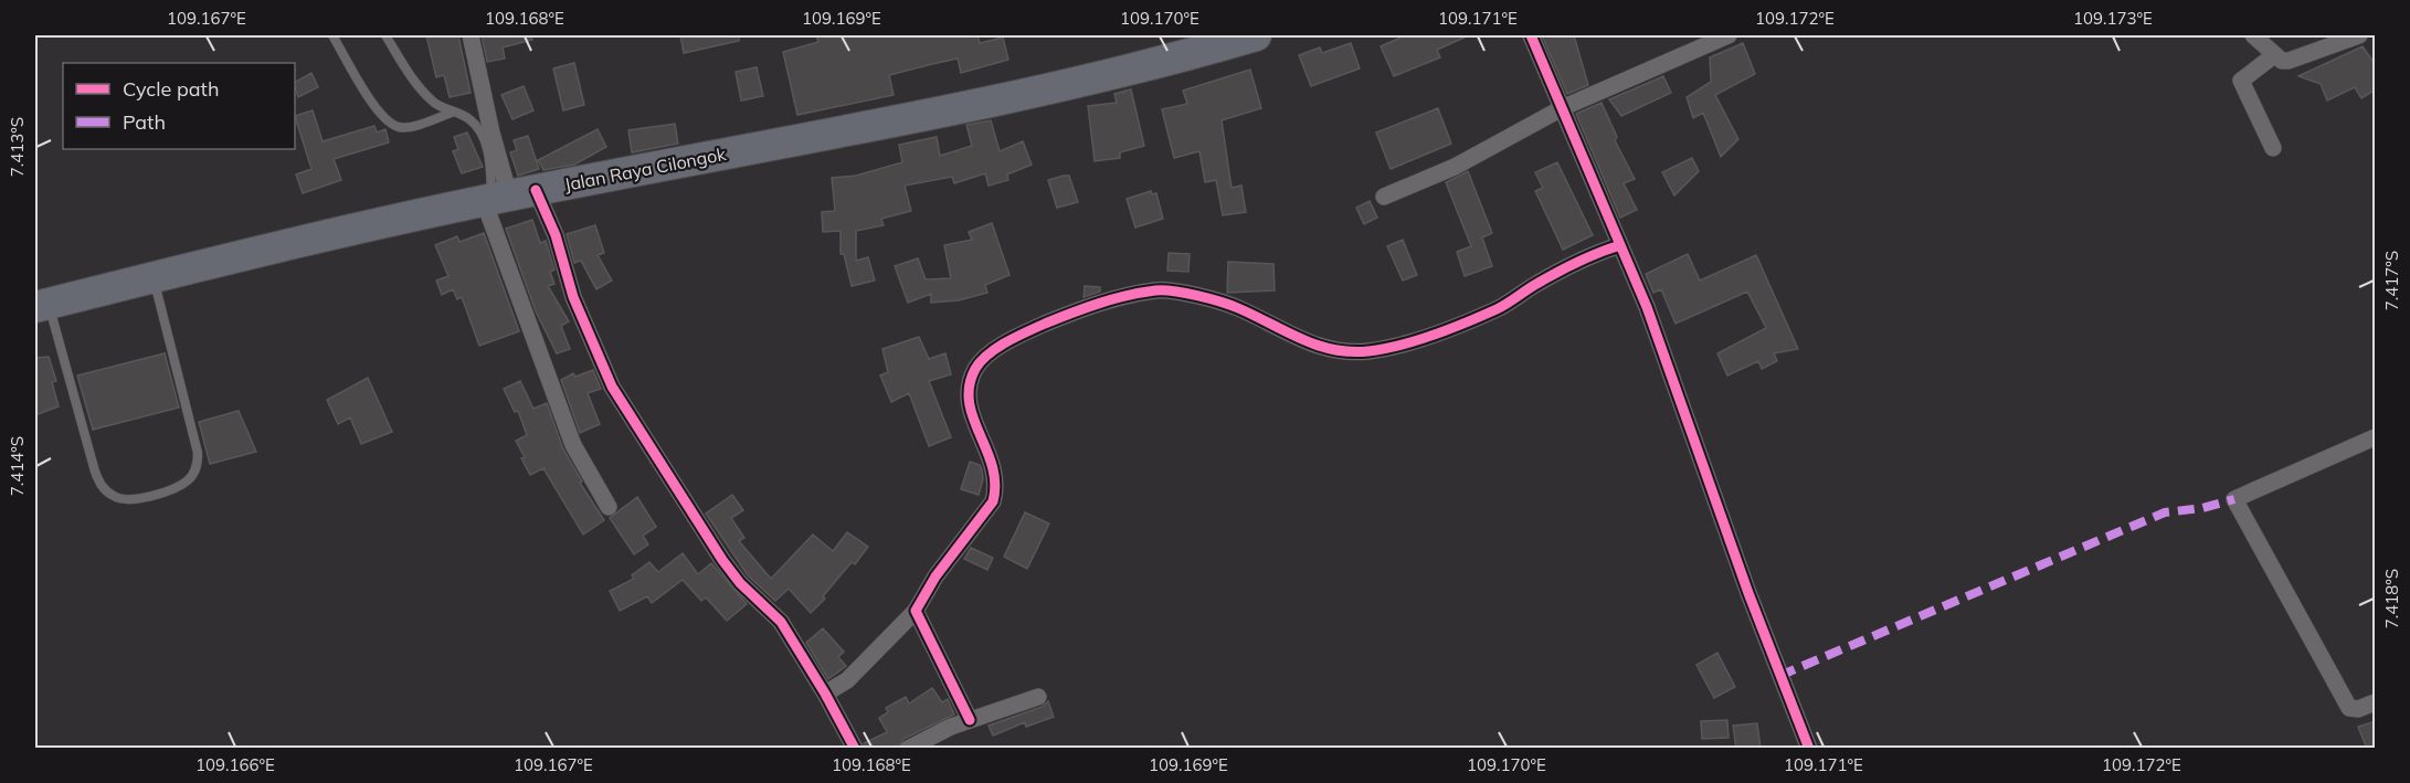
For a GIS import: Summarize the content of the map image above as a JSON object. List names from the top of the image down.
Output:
{
  "streets": {
    "highway": ["Jalan Raya Cilongok"]
  },
  "legend": ["Cycle path", "Path"],
  "coordinates": [
    "109.167°E",
    "109.168°E",
    "109.169°E",
    "109.170°E",
    "109.171°E",
    "109.172°E",
    "109.173°E",
    "7.413°S",
    "7.417°S",
    "7.414°S",
    "7.418°S",
    "109.166°E"
  ]
}
